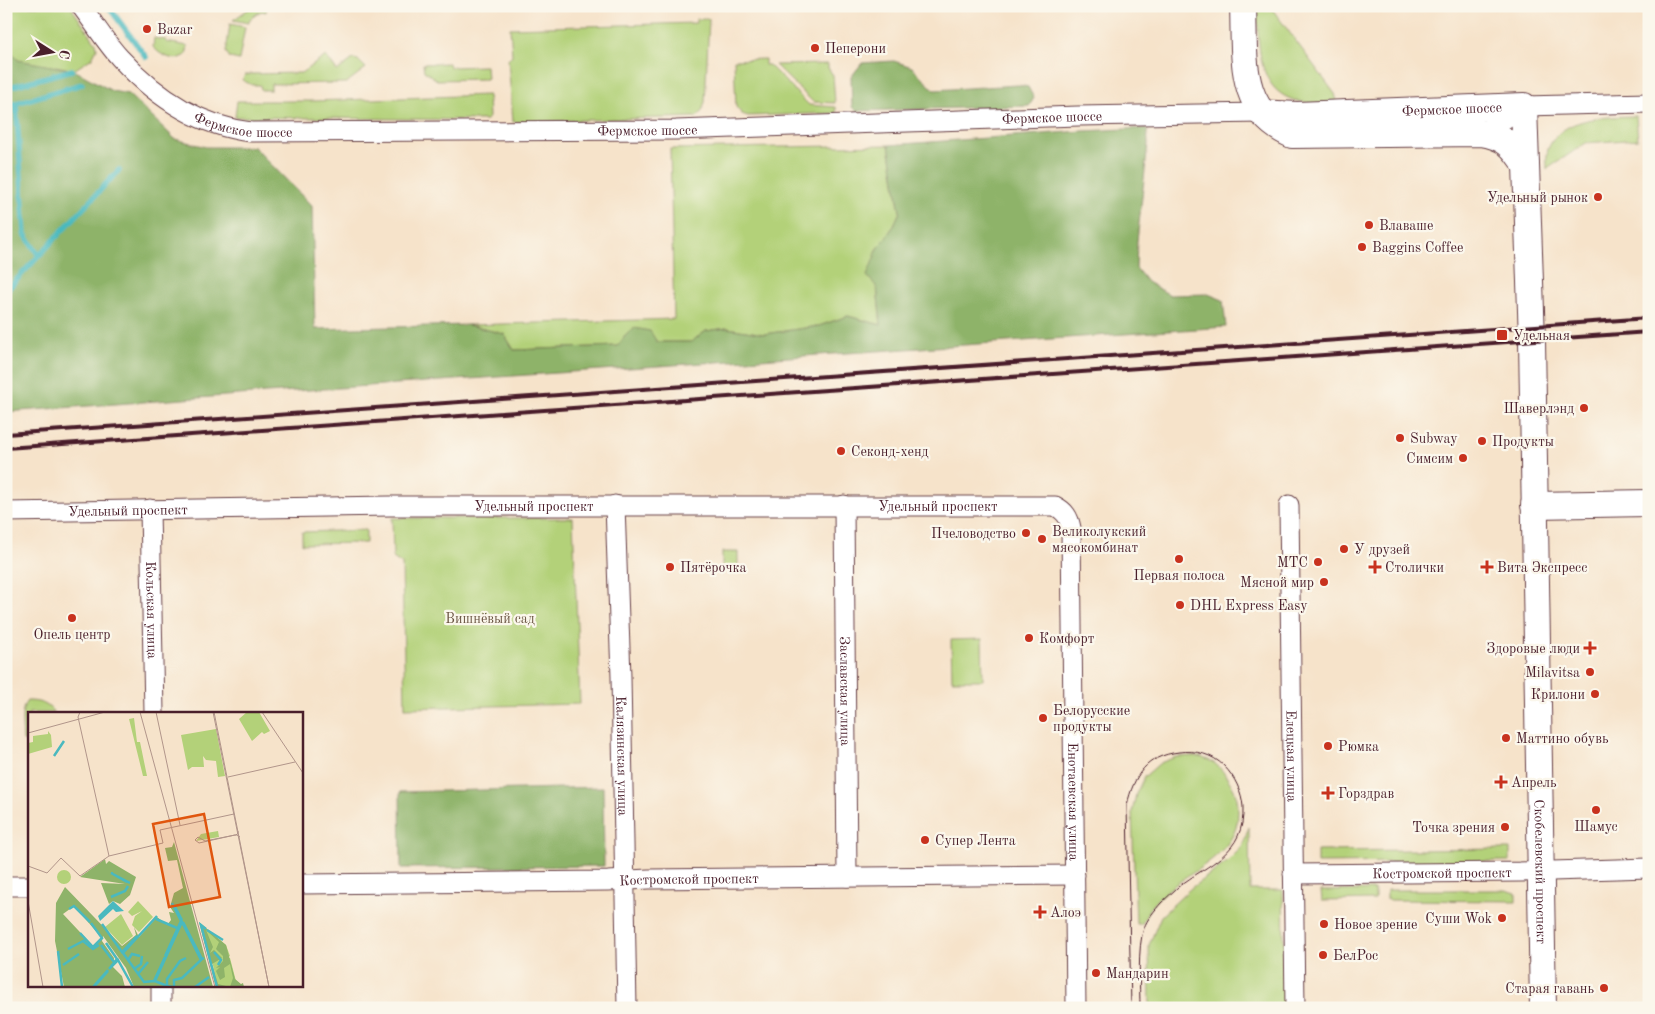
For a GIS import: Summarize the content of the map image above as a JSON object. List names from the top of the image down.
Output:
{
  "streets": {
    "street": [
      "Фермское шоссе",
      "Удельный проспект",
      "Кольская улица",
      "Заславская улица",
      "Калязинская улица",
      "Елецкая улица",
      "Енотаевская улица",
      "Скобелевский проспект",
      "Костромской проспект"
    ]
  },
  "crossings": [
    ["Фермское шоссе", "Скобелевский проспект"],
    ["Удельный проспект", "Кольская улица"],
    ["Удельный проспект", "Заславская улица"],
    ["Удельный проспект", "Калязинская улица"],
    ["Удельный проспект", "Енотаевская улица"],
    ["Заславская улица", "Костромской проспект"],
    ["Калязинская улица", "Костромской проспект"],
    ["Елецкая улица", "Костромской проспект"],
    ["Енотаевская улица", "Костромской проспект"],
    ["Скобелевский проспект", "Костромской проспект"]
  ],
  "parks": ["Вишнёвый сад"],
  "places": {
    "other": [
      "Bazar",
      "Пеперони",
      "Удельный рынок",
      "Влаваше",
      "Baggins Coffee",
      "Шаверлэнд",
      "Subway",
      "Продукты",
      "Секонд-хенд",
      "Симсим",
      "Пчеловодство",
      "Великолукский мясокомбинат",
      "У друзей",
      "Первая полоса",
      "МТС",
      "Пятёрочка",
      "Мясной мир",
      "DHL Express Easy",
      "Опель центр",
      "Комфорт",
      "Milavitsa",
      "Крилони",
      "Белорусские продукты",
      "Маттино обувь",
      "Рюмка",
      "Шамус",
      "Точка зрения",
      "Супер Лента",
      "Суши Wok",
      "Новое зрение",
      "БелРос",
      "Мандарин",
      "Старая гавань"
    ],
    "transit": ["Удельная"],
    "health": [
      "Столички",
      "Вита Экспресс",
      "Здоровые люди",
      "Апрель",
      "Горздрав",
      "Алоэ"
    ]
  },
  "north": "right"
}
